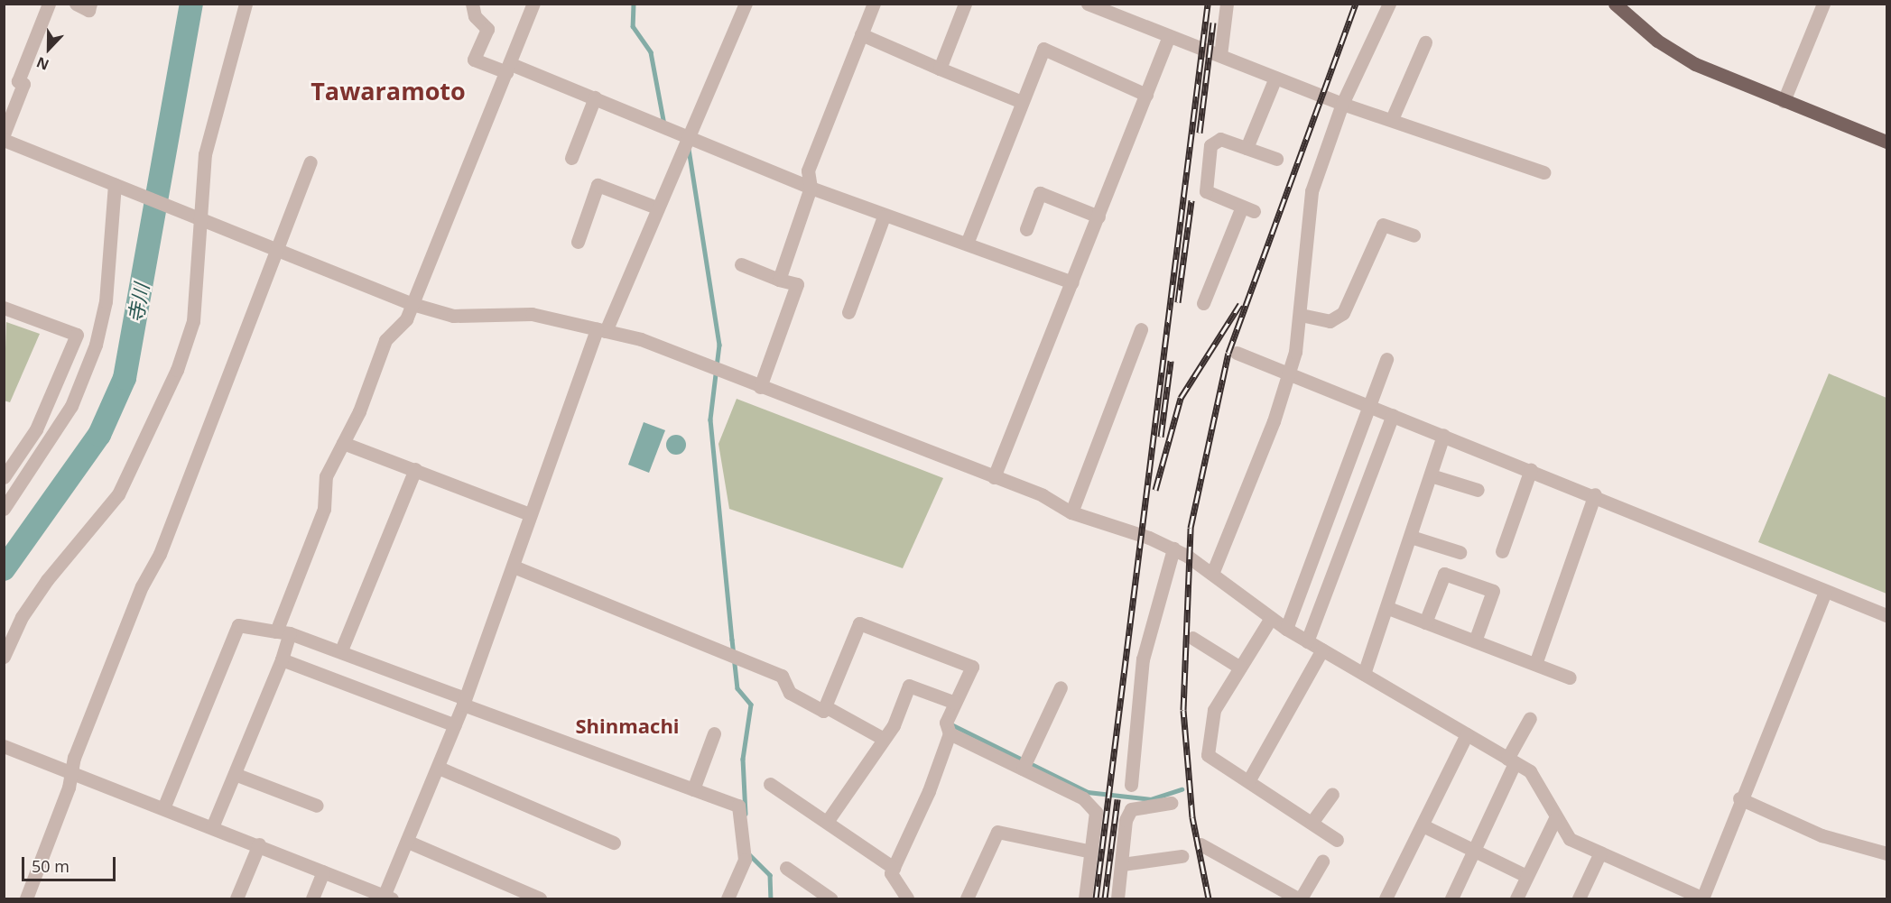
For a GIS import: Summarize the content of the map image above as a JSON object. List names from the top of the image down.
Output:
{
  "districts": ["Tawaramoto", "Shinmachi"],
  "water": ["寺川"],
  "scale_bar": "50 m",
  "north": "bottom"
}
